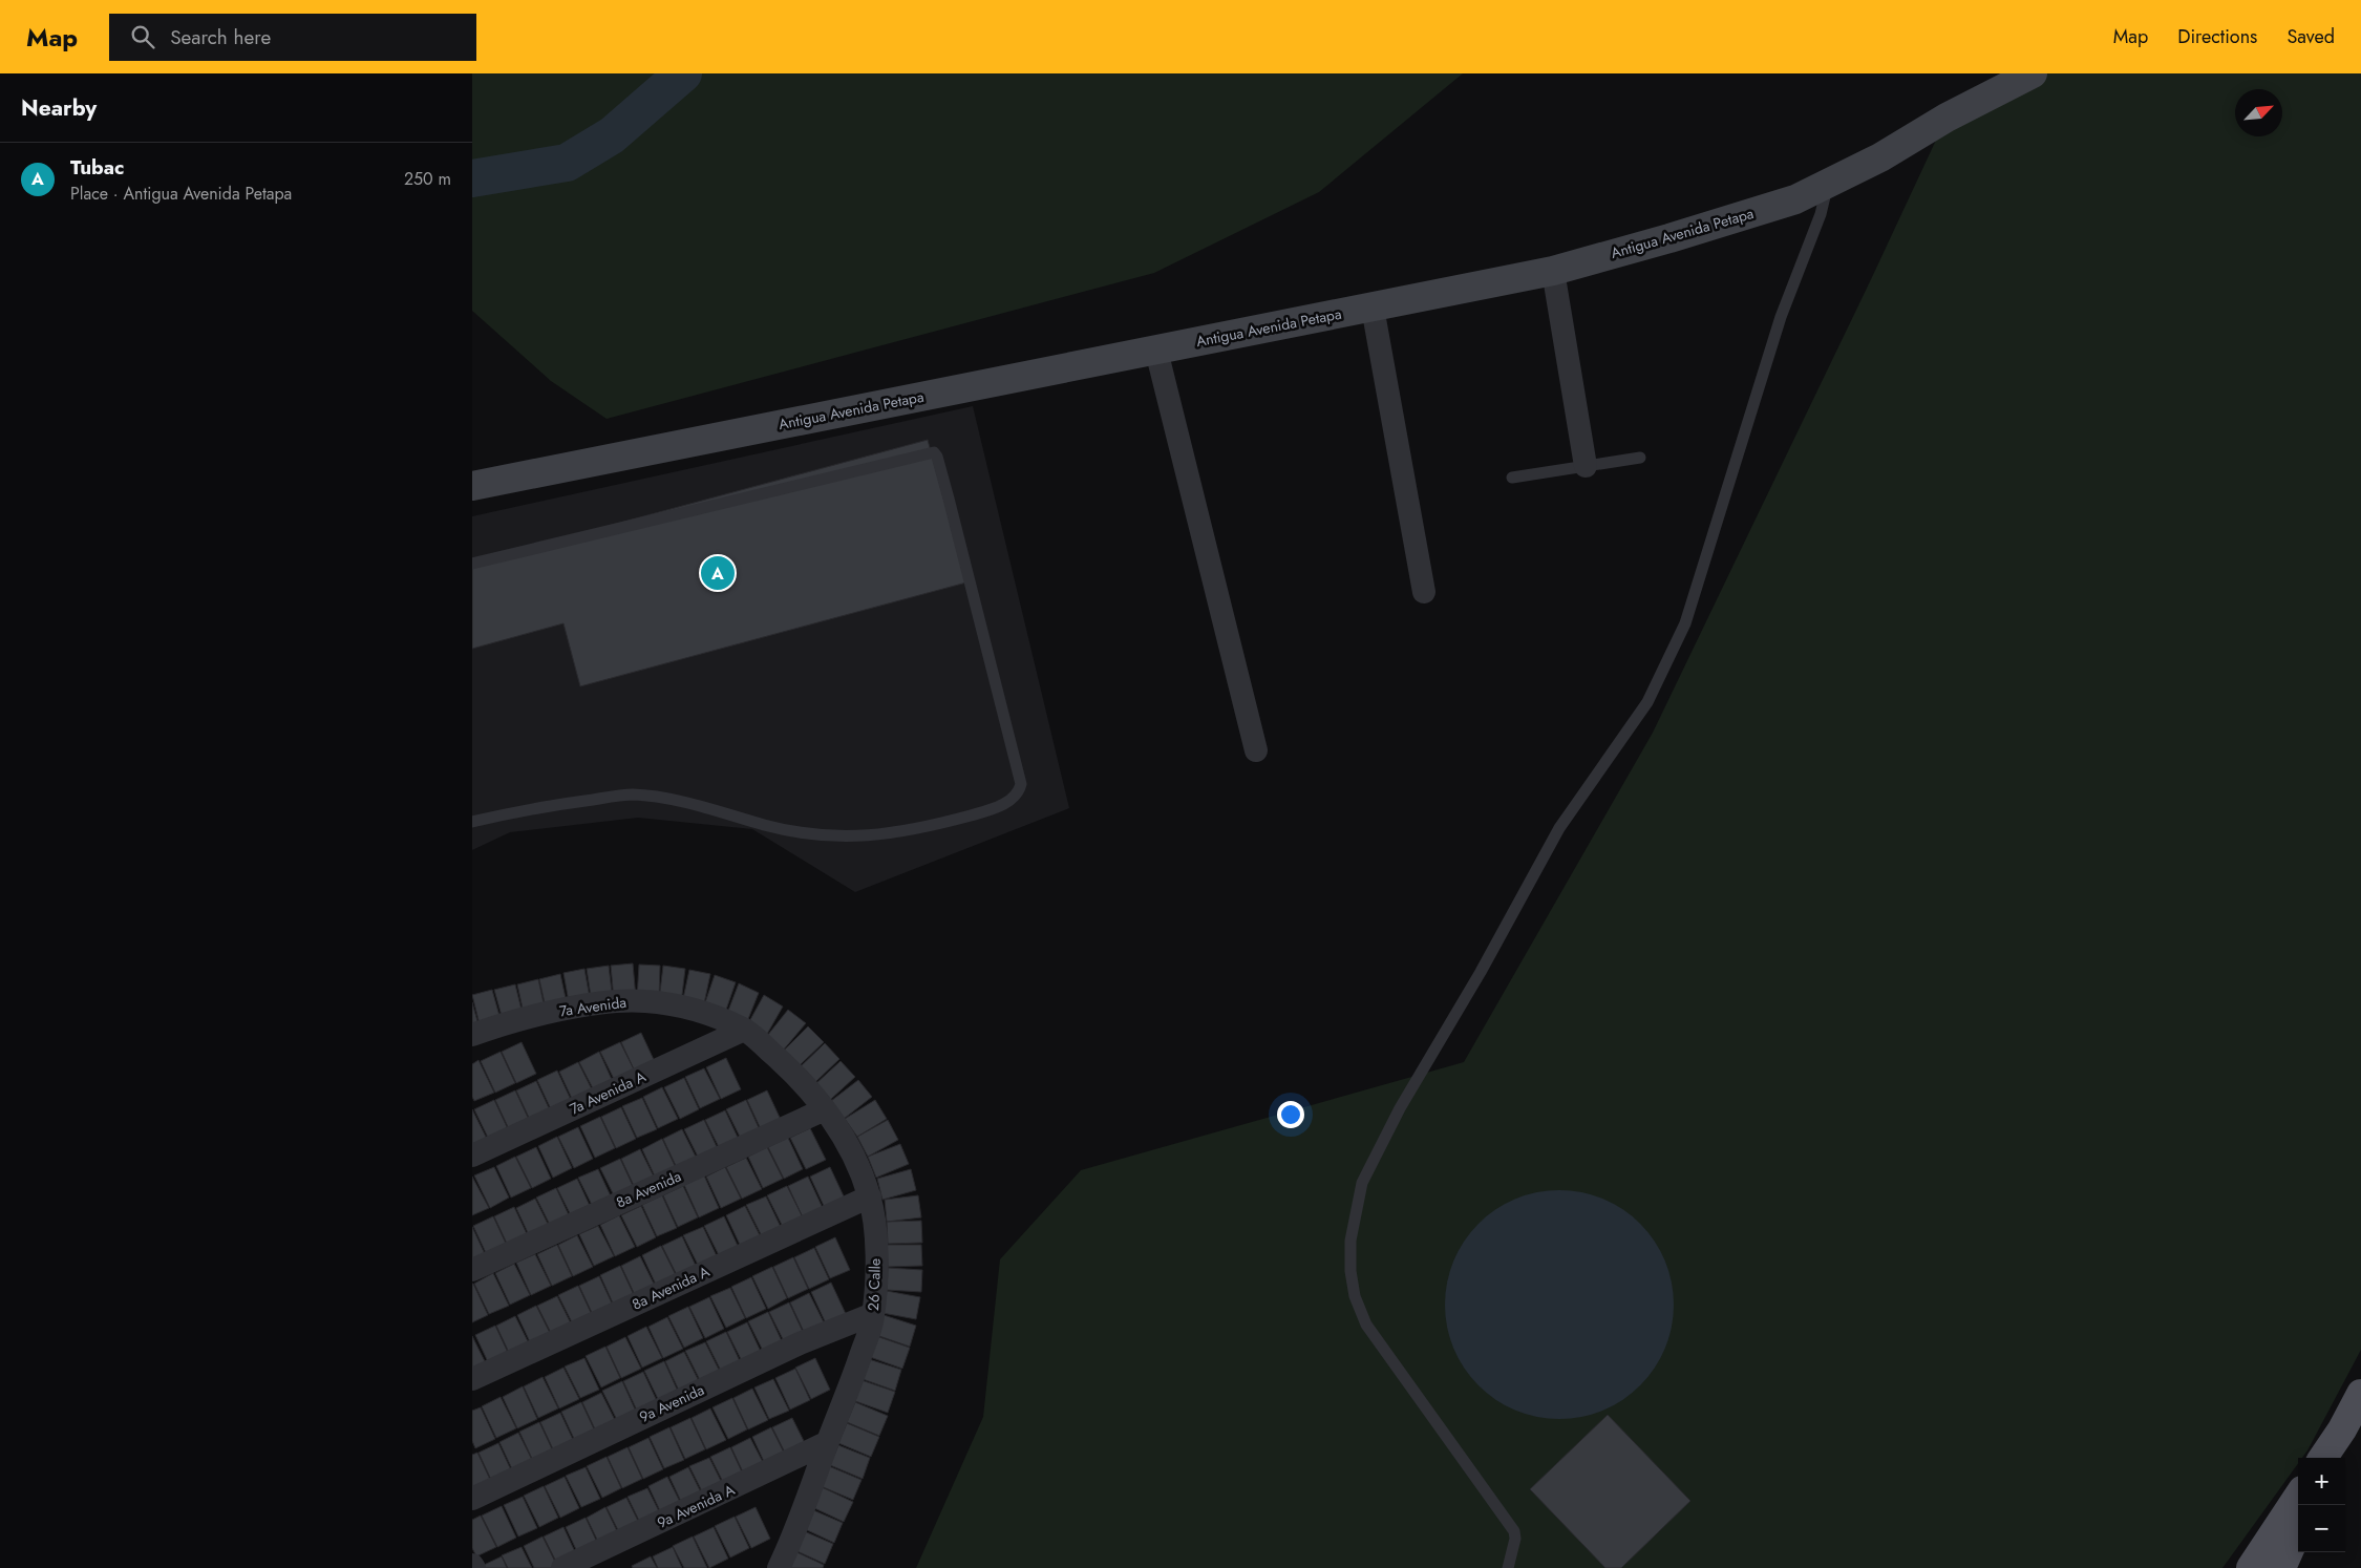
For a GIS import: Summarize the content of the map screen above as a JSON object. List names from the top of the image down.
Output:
{
  "streets": {
    "main road": ["Antigua Avenida Petapa"],
    "street": [
      "7a Avenida",
      "7a Avenida A",
      "8a Avenida",
      "26 Calle",
      "8a Avenida A",
      "9a Avenida",
      "9a Avenida A"
    ]
  },
  "crossings": [
    ["7a Avenida", "7a Avenida A"],
    ["7a Avenida", "26 Calle"],
    ["7a Avenida A", "26 Calle"],
    ["8a Avenida", "26 Calle"],
    ["26 Calle", "8a Avenida A"],
    ["26 Calle", "9a Avenida"],
    ["26 Calle", "9a Avenida A"]
  ],
  "north": "top right",
  "page": {
    "header": "Map",
    "search": "Search here",
    "nav": ["Map", "Directions", "Saved"],
    "heading": "Nearby",
    "list": [
      {
        "mark": "A",
        "name": "Tubac",
        "note": "Place · Antigua Avenida Petapa",
        "value": "250 m"
      }
    ],
    "pins": "A",
    "map_buttons": ["+", "−"]
  }
}
